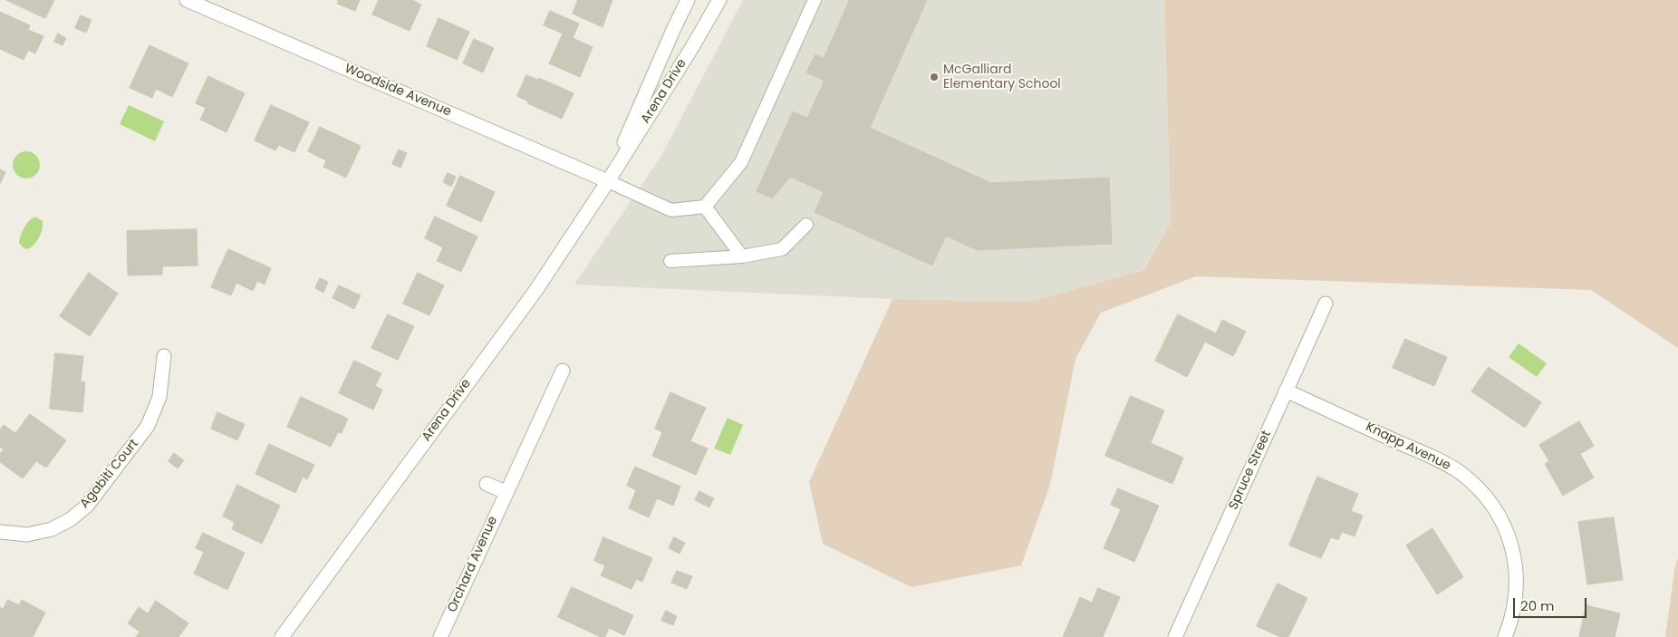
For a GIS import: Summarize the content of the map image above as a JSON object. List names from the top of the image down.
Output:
{
  "streets": {
    "street": [
      "Woodside Avenue",
      "Arena Drive",
      "Knapp Avenue",
      "Spruce Street",
      "Agabiti Court",
      "Orchard Avenue"
    ]
  },
  "crossings": [
    ["Woodside Avenue", "Arena Drive"],
    ["Knapp Avenue", "Spruce Street"]
  ],
  "places": ["McGalliard Elementary School"],
  "scale_bar": "20 m"
}
